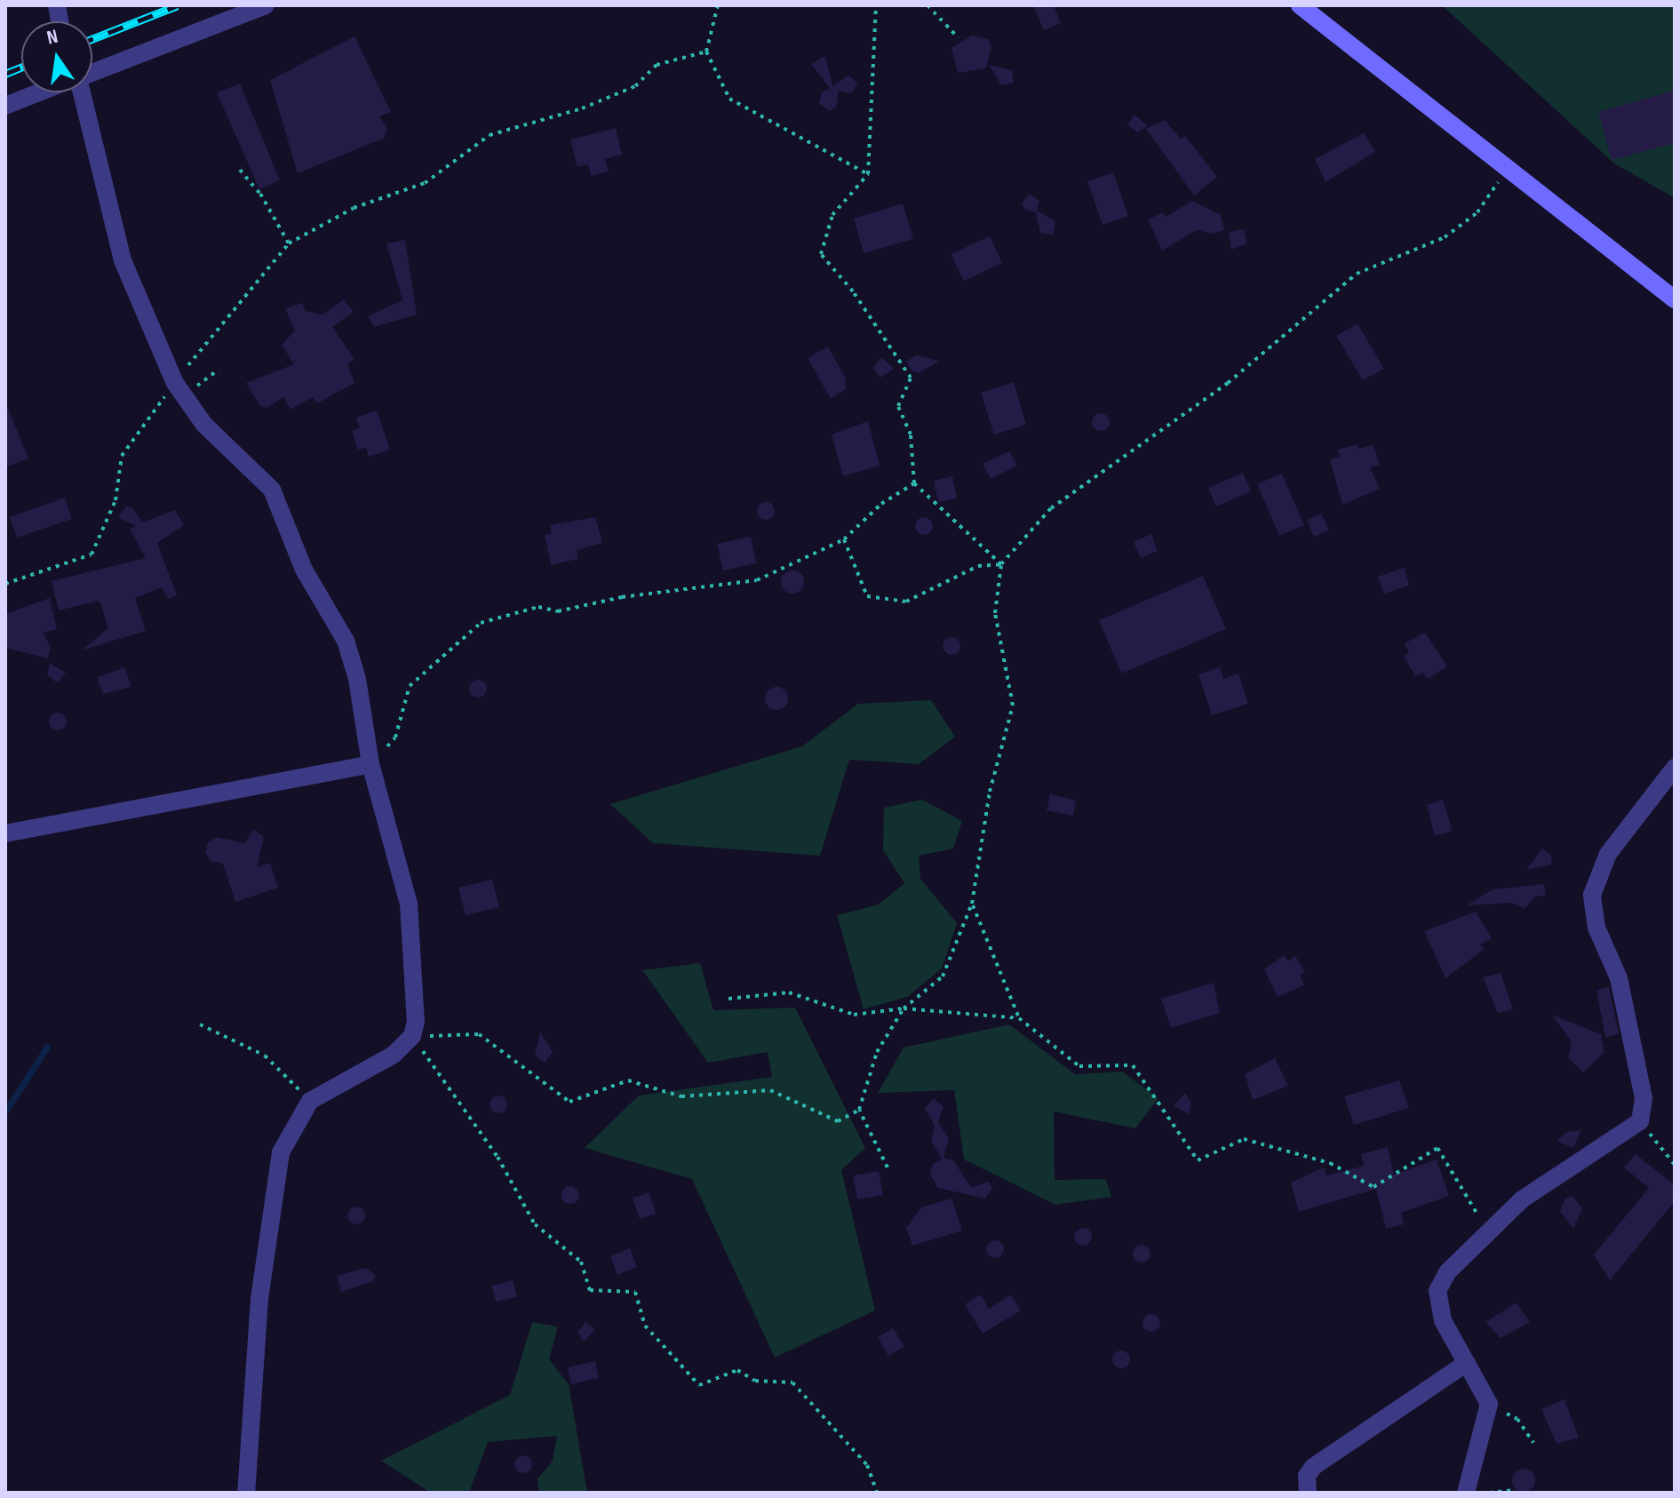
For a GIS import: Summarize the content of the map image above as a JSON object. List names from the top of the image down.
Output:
{
  "north": "top"
}
